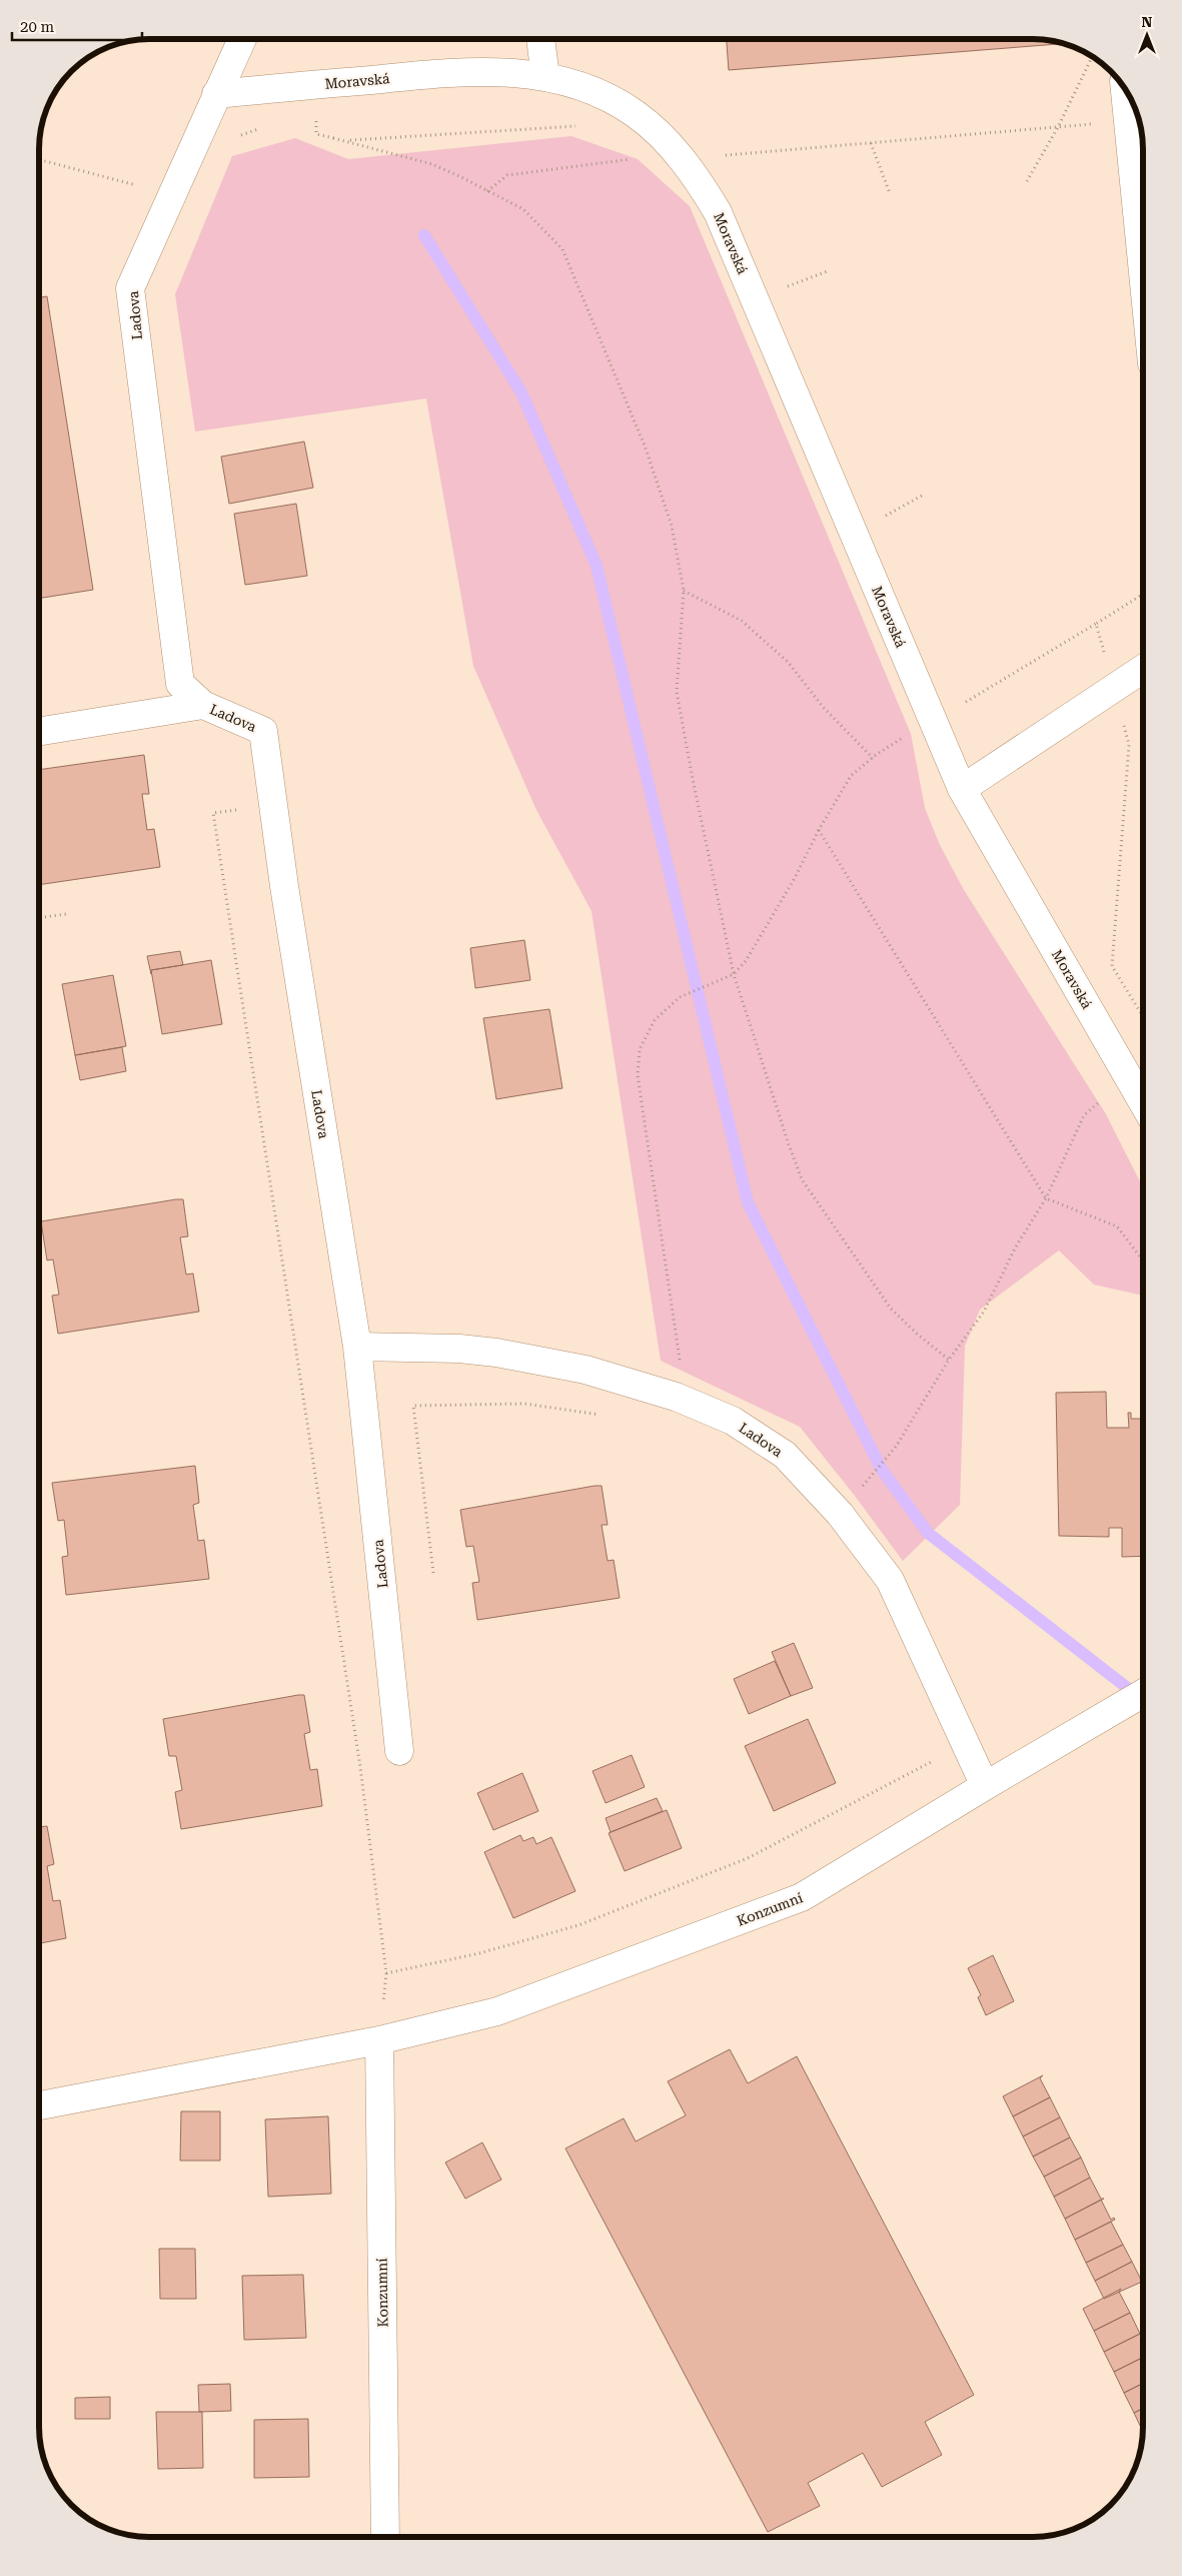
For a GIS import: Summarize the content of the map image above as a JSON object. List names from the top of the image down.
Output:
{
  "streets": {
    "street": ["Moravská", "Ladova", "Konzumní"]
  },
  "crossings": [
    ["Moravská", "Ladova"],
    ["Ladova", "Konzumní"]
  ],
  "scale_bar": "20 m",
  "north": "top"
}
